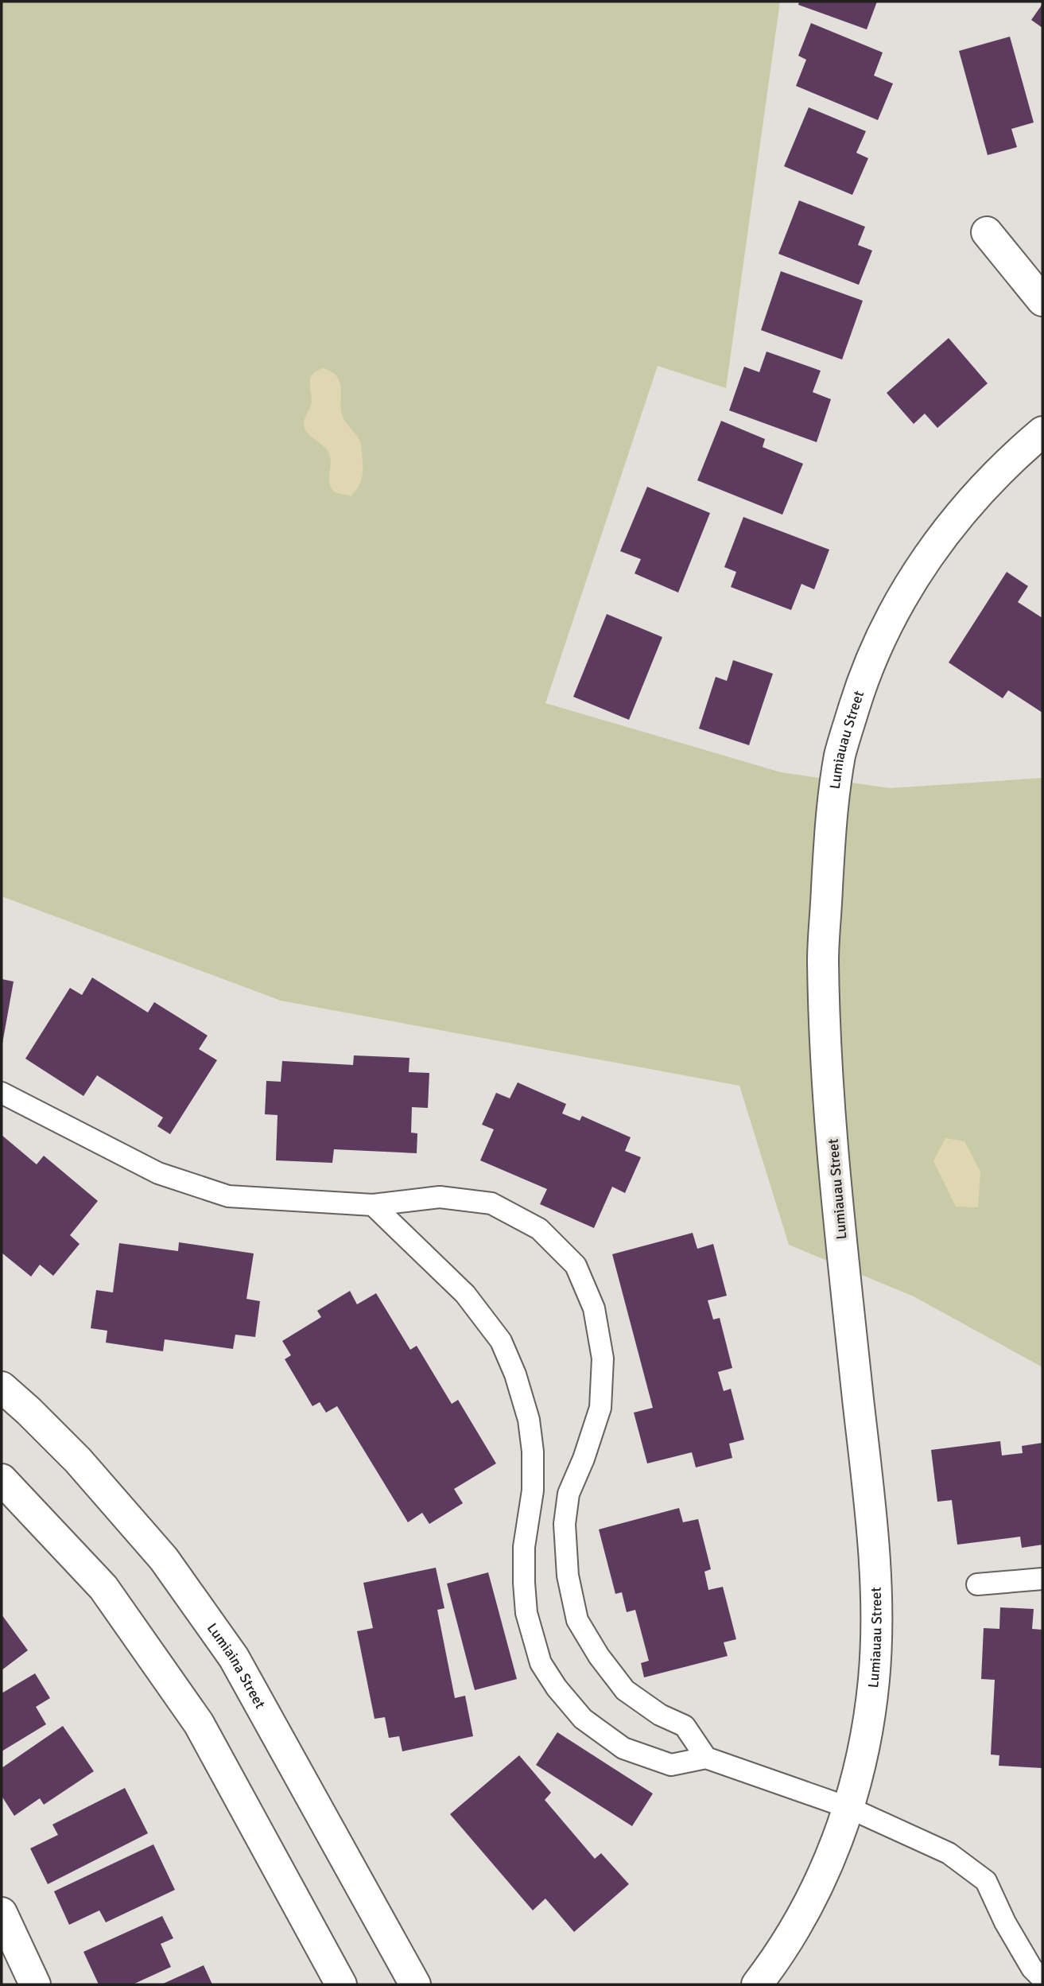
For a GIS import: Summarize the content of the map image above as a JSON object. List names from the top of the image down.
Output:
{
  "streets": {
    "street": ["Lumiauau Street", "Lumiaina Street"]
  }
}
